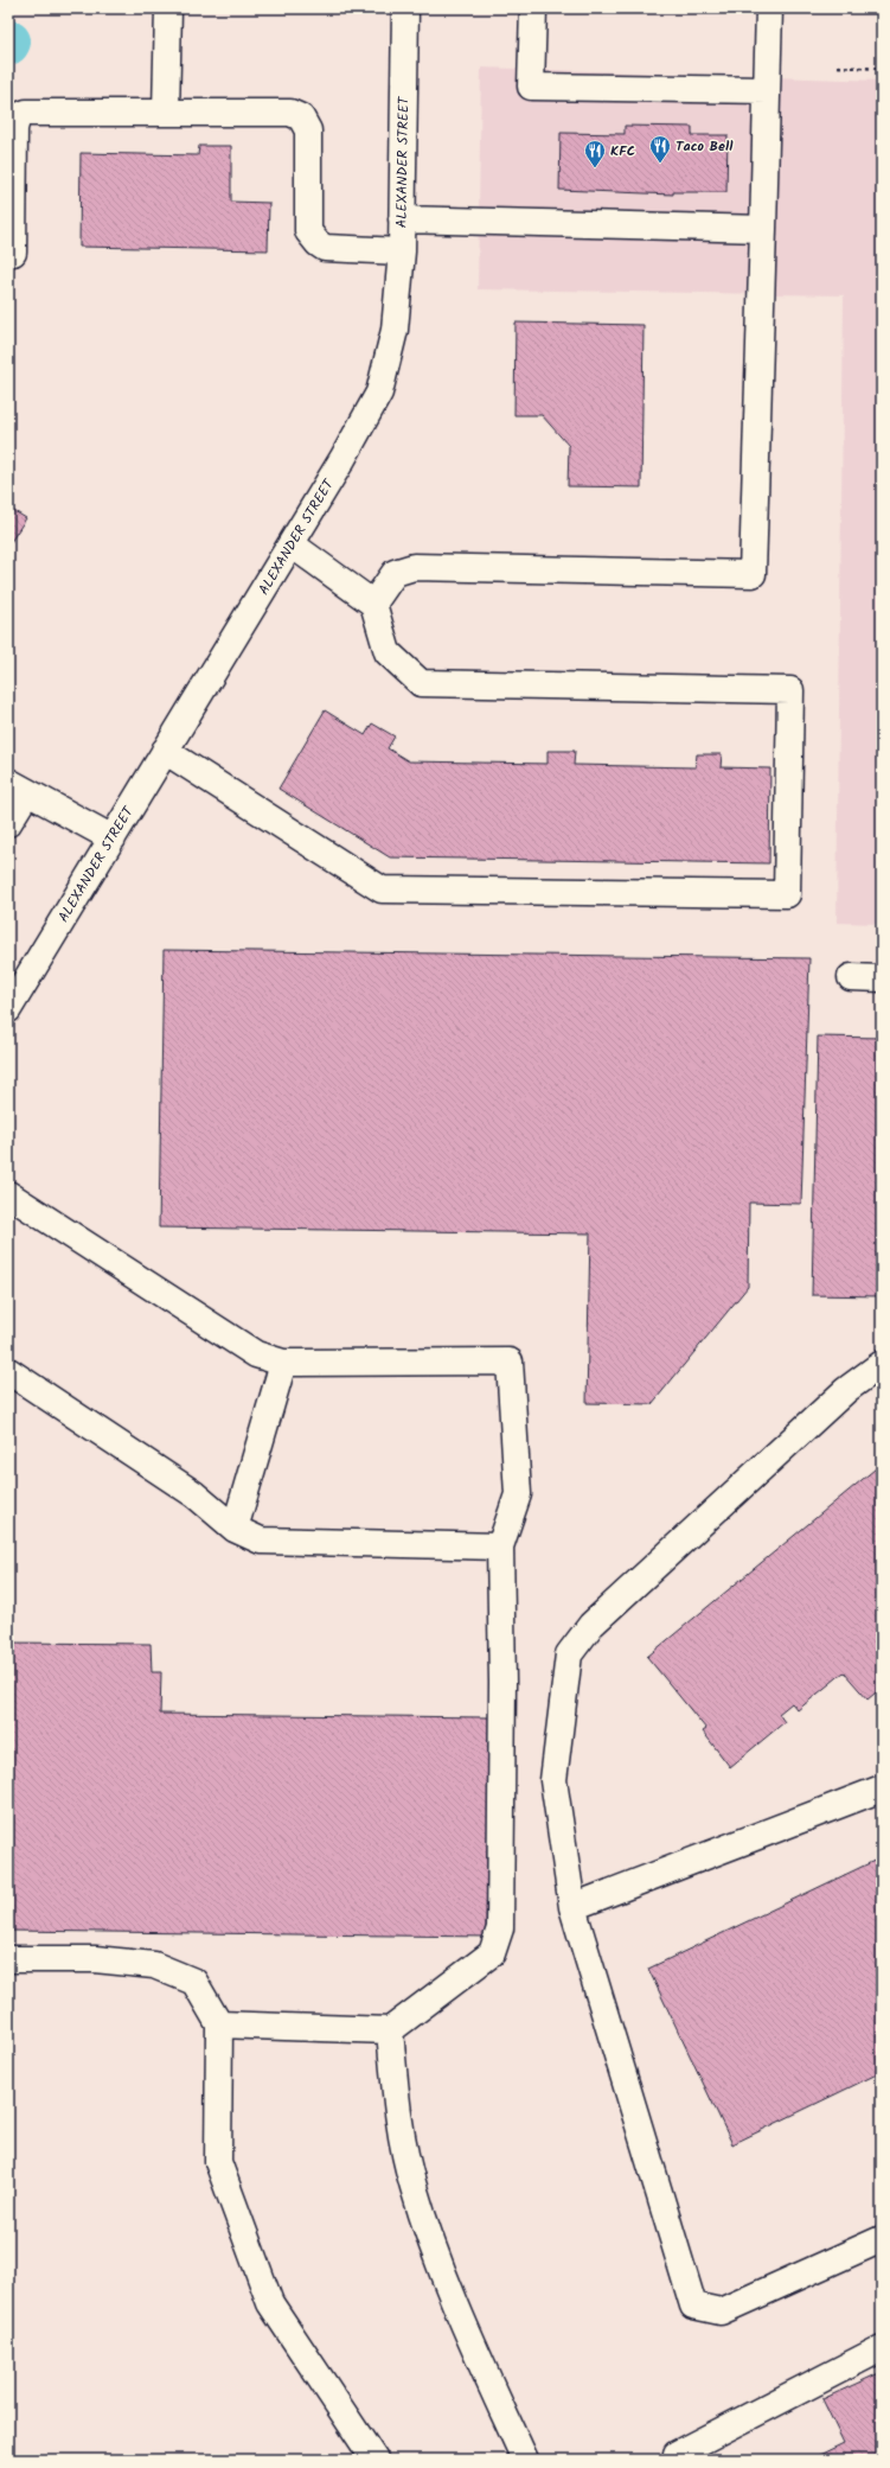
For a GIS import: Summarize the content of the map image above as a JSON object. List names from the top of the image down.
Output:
{
  "streets": {
    "street": ["ALEXANDER STREET"]
  },
  "places": {
    "restaurant": ["Taco Bell", "KFC"]
  }
}
